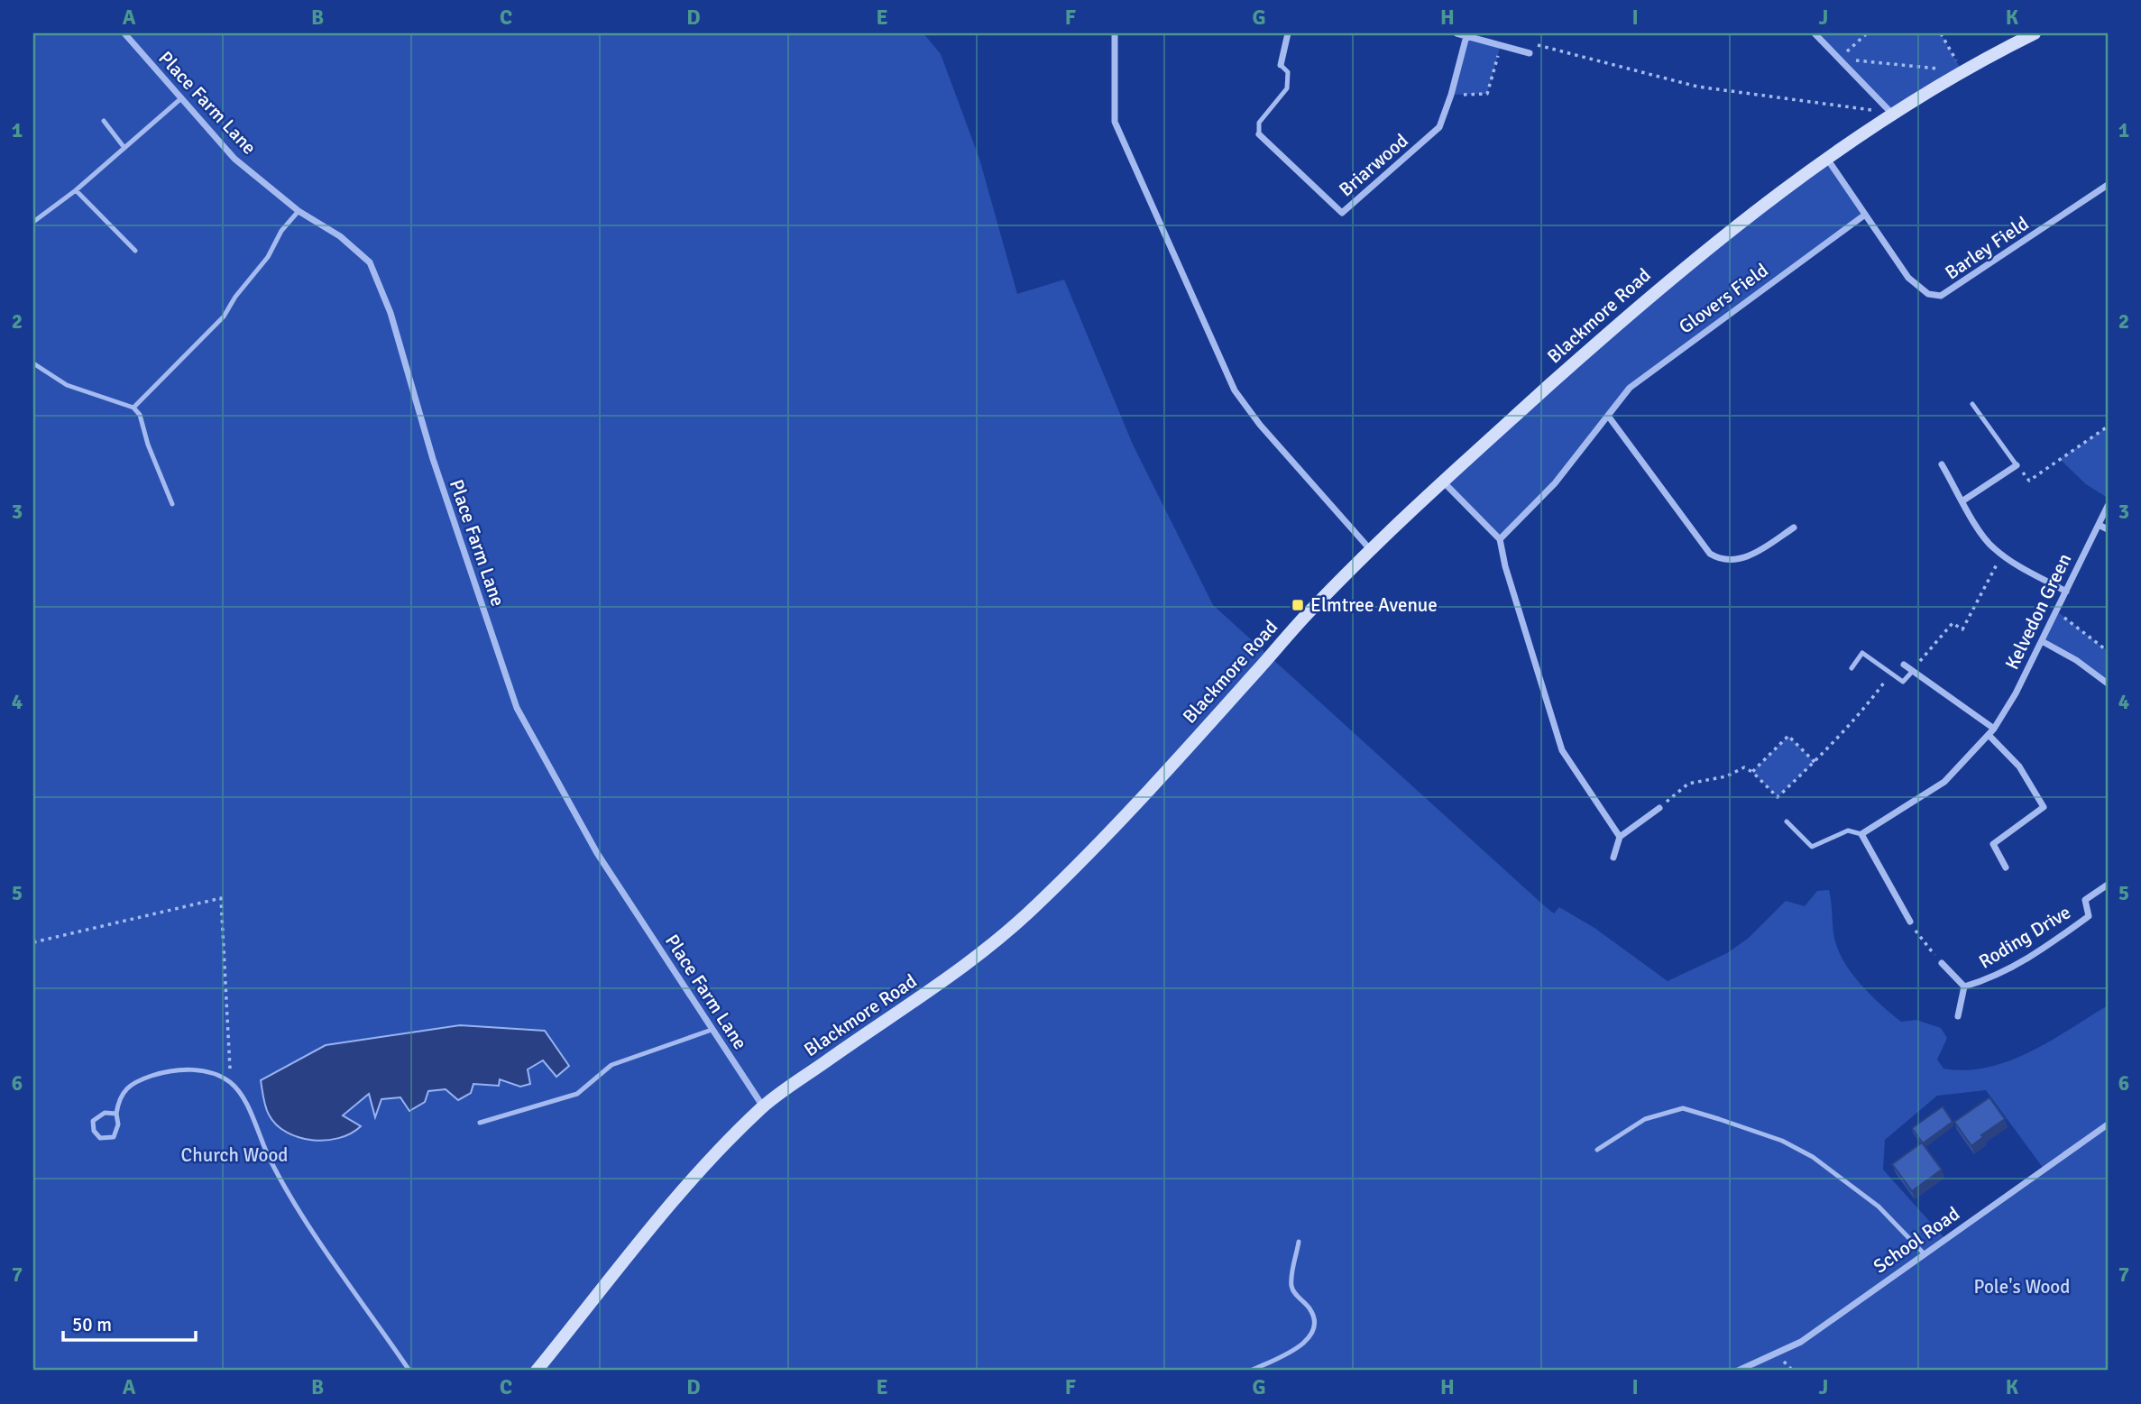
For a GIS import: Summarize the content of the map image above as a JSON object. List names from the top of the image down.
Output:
{
  "streets": {
    "street": [
      "Place Farm Lane",
      "Briarwood",
      "Barley Field",
      "Glovers Field",
      "Blackmore Road",
      "Kelvedon Green",
      "Roding Drive",
      "School Road"
    ]
  },
  "crossings": [
    ["Place Farm Lane", "Blackmore Road"],
    ["Barley Field", "Glovers Field"],
    ["Barley Field", "Blackmore Road"]
  ],
  "parks": ["Church Wood", "Pole's Wood"],
  "places": {
    "transit": ["Elmtree Avenue"]
  },
  "scale_bar": "50 m",
  "grid": {
    "columns": [
      "A",
      "B",
      "C",
      "D",
      "E",
      "F",
      "G",
      "H",
      "I",
      "J",
      "K"
    ],
    "rows": [
      "1",
      "2",
      "3",
      "4",
      "5",
      "6",
      "7"
    ]
  }
}
